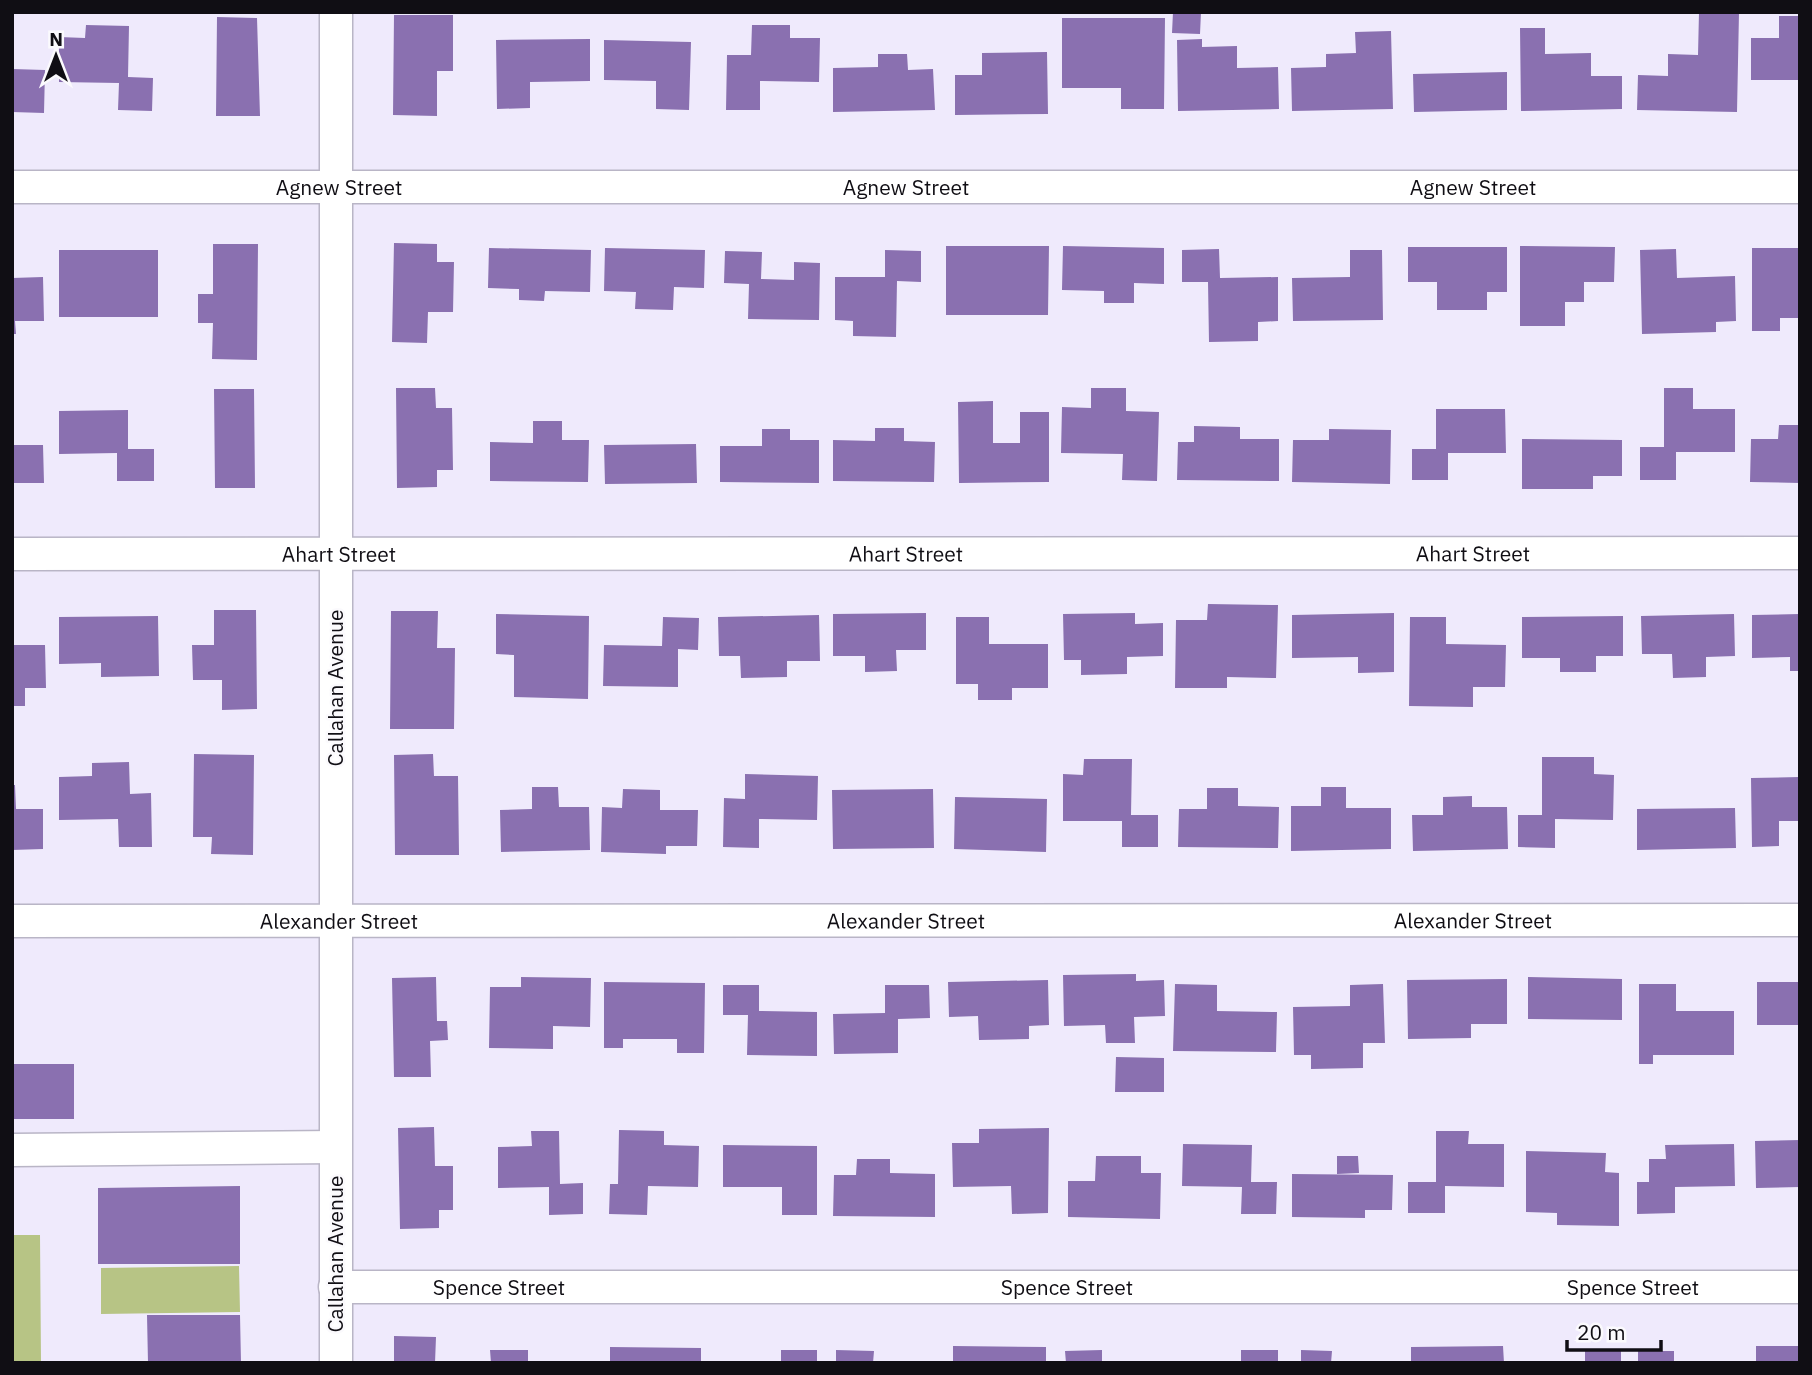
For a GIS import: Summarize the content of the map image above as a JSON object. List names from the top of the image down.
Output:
{
  "streets": {
    "street": [
      "Agnew Street",
      "Ahart Street",
      "Callahan Avenue",
      "Alexander Street",
      "Spence Street"
    ]
  },
  "crossings": [
    ["Agnew Street", "Callahan Avenue"],
    ["Ahart Street", "Callahan Avenue"],
    ["Callahan Avenue", "Alexander Street"],
    ["Callahan Avenue", "Spence Street"]
  ],
  "scale_bar": "20 m",
  "north": "top"
}
